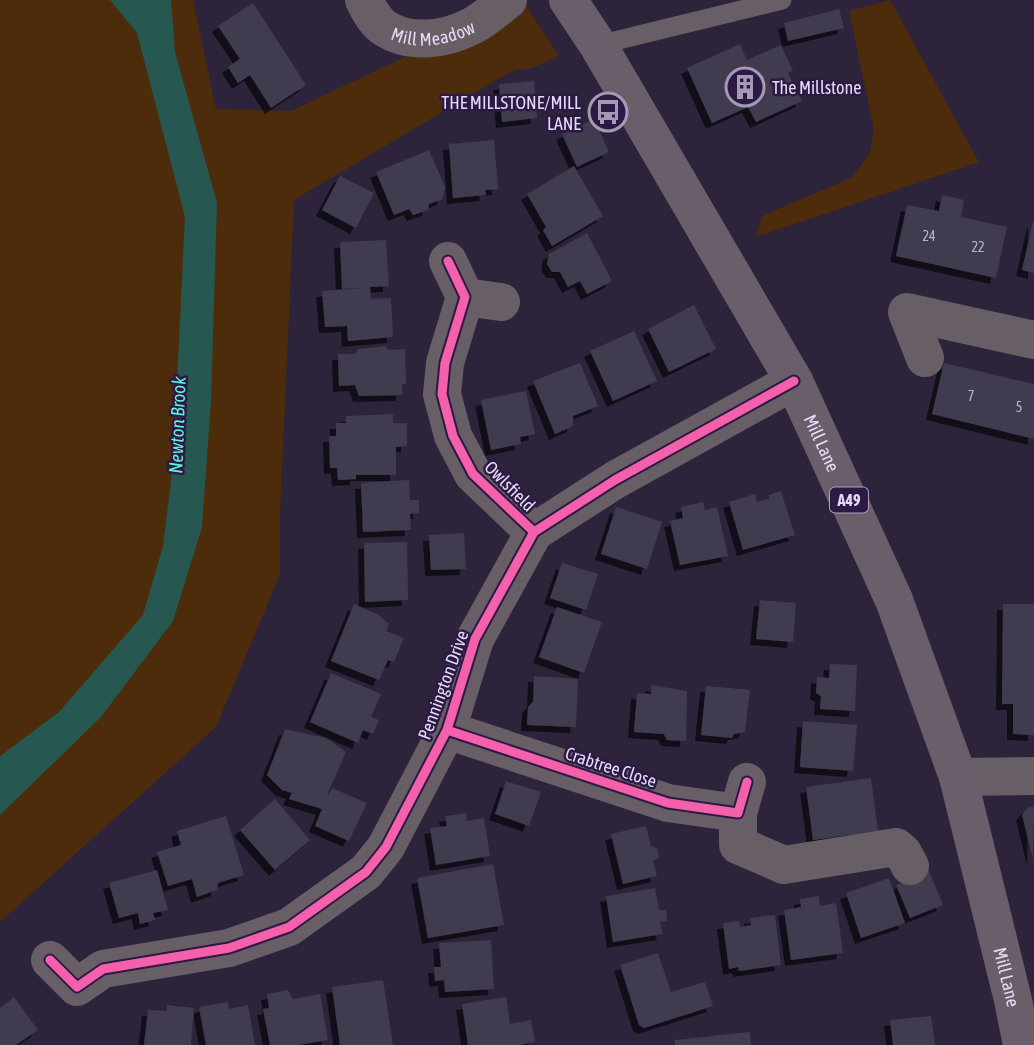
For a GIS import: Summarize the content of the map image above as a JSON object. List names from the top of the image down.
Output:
{
  "streets": {
    "main road": ["Mill Lane", "A49"],
    "street": [
      "Mill Meadow",
      "Owlsfield",
      "Pennington Drive",
      "Crabtree Close"
    ]
  },
  "crossings": [
    ["Mill Lane", "Pennington Drive"],
    ["Owlsfield", "Pennington Drive"],
    ["Pennington Drive", "Crabtree Close"]
  ],
  "water": ["Newton Brook"],
  "places": {
    "building": ["The Millstone"],
    "bus stop": ["THE MILLSTONE/MILL LANE"]
  },
  "house_numbers": [
    "24",
    "22",
    "7",
    "5"
  ]
}
